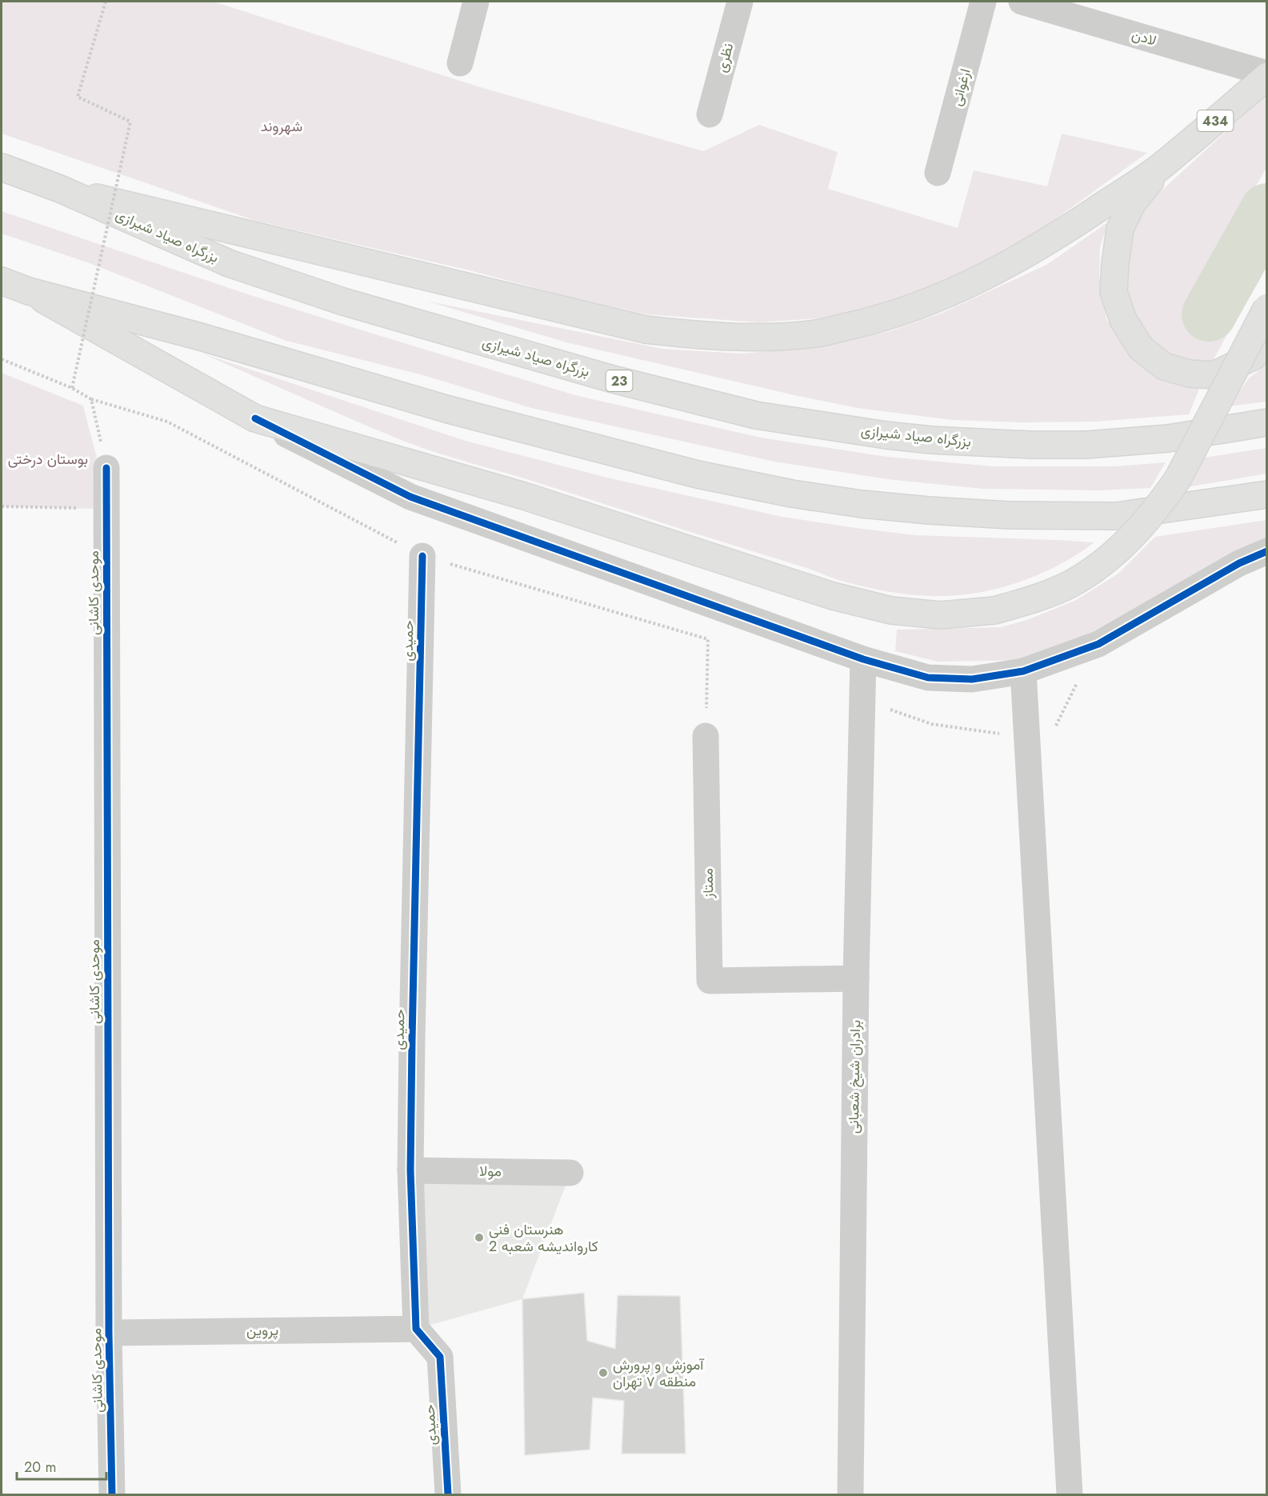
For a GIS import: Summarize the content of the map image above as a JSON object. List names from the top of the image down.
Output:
{
  "streets": {
    "main road": ["434", "بزرگراه صیاد شیرازی", "23"],
    "street": [
      "لادن",
      "نظری",
      "ارغوانی",
      "موحدی کاشانی",
      "حمیدی",
      "ممتاز",
      "برادران شیخ شعبانی",
      "مولا",
      "پروین"
    ]
  },
  "crossings": [
    ["لادن", "434"],
    ["موحدی کاشانی", "پروین"],
    ["حمیدی", "مولا"],
    ["حمیدی", "پروین"],
    ["ممتاز", "برادران شیخ شعبانی"]
  ],
  "parks": ["شهروند", "بوستان درختی"],
  "places": ["هنرستان فنی کارواندیشه شعبه 2", "آموزش و پرورش منطقه ۷ تهران"],
  "scale_bar": "20 m"
}
